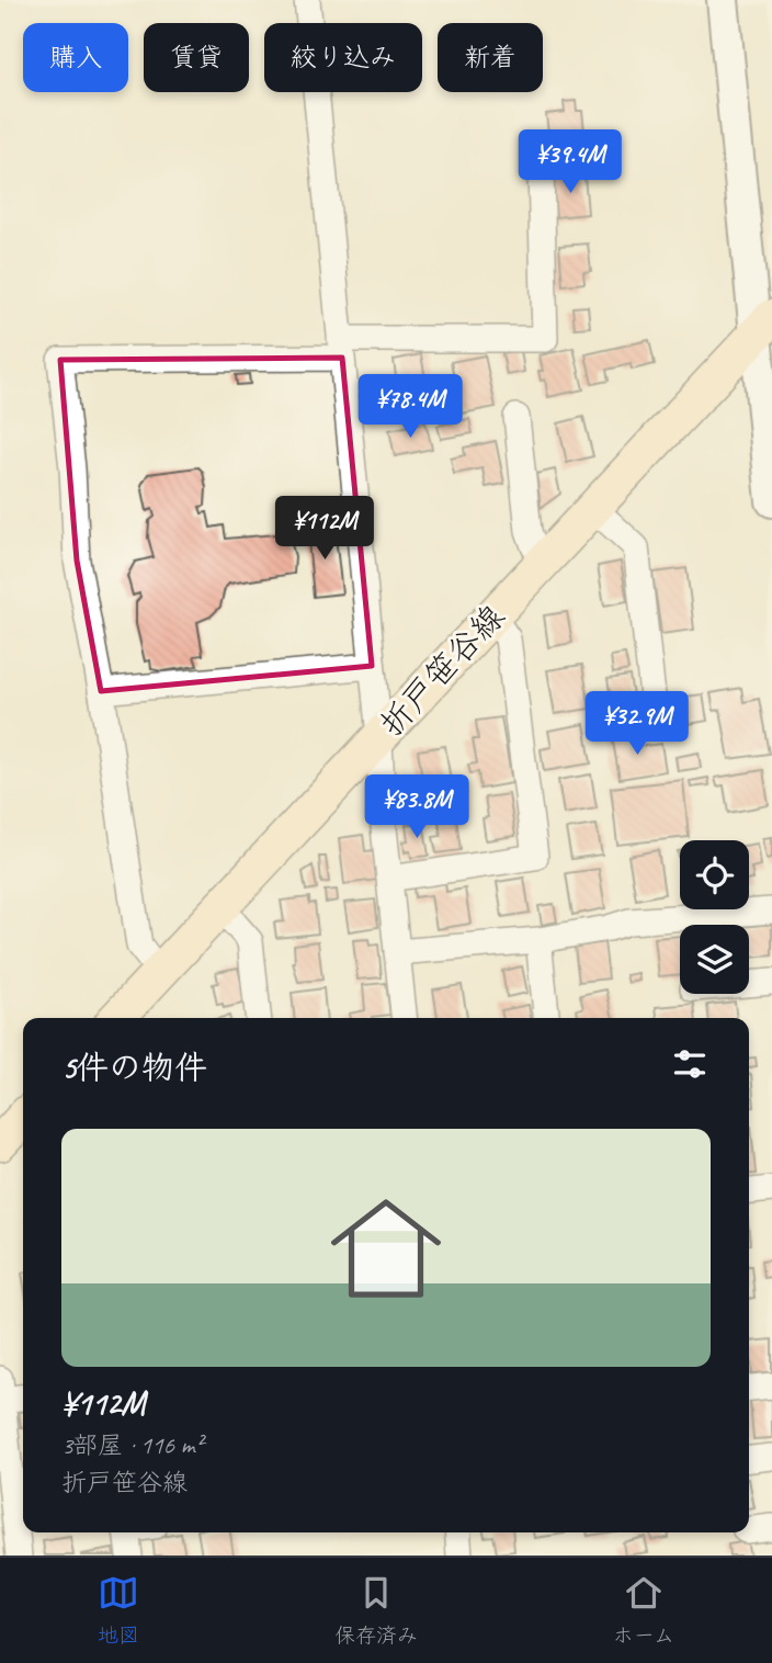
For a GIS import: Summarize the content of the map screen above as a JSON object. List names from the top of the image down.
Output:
{
  "streets": {
    "main road": ["折戸笹谷線"]
  },
  "page": {
    "chip": [
      "購入",
      "賃貸",
      "絞り込み",
      "新着"
    ],
    "price": [
      "¥39.4M",
      "¥78.4M",
      "¥112M",
      "¥32.9M",
      "¥83.8M"
    ],
    "heading": "5件の物件",
    "list": [
      {
        "name": "¥112M",
        "note": "3部屋 · 116 m² · 折戸笹谷線"
      }
    ],
    "tabs": ["地図", "保存済み", "ホーム"]
  }
}
